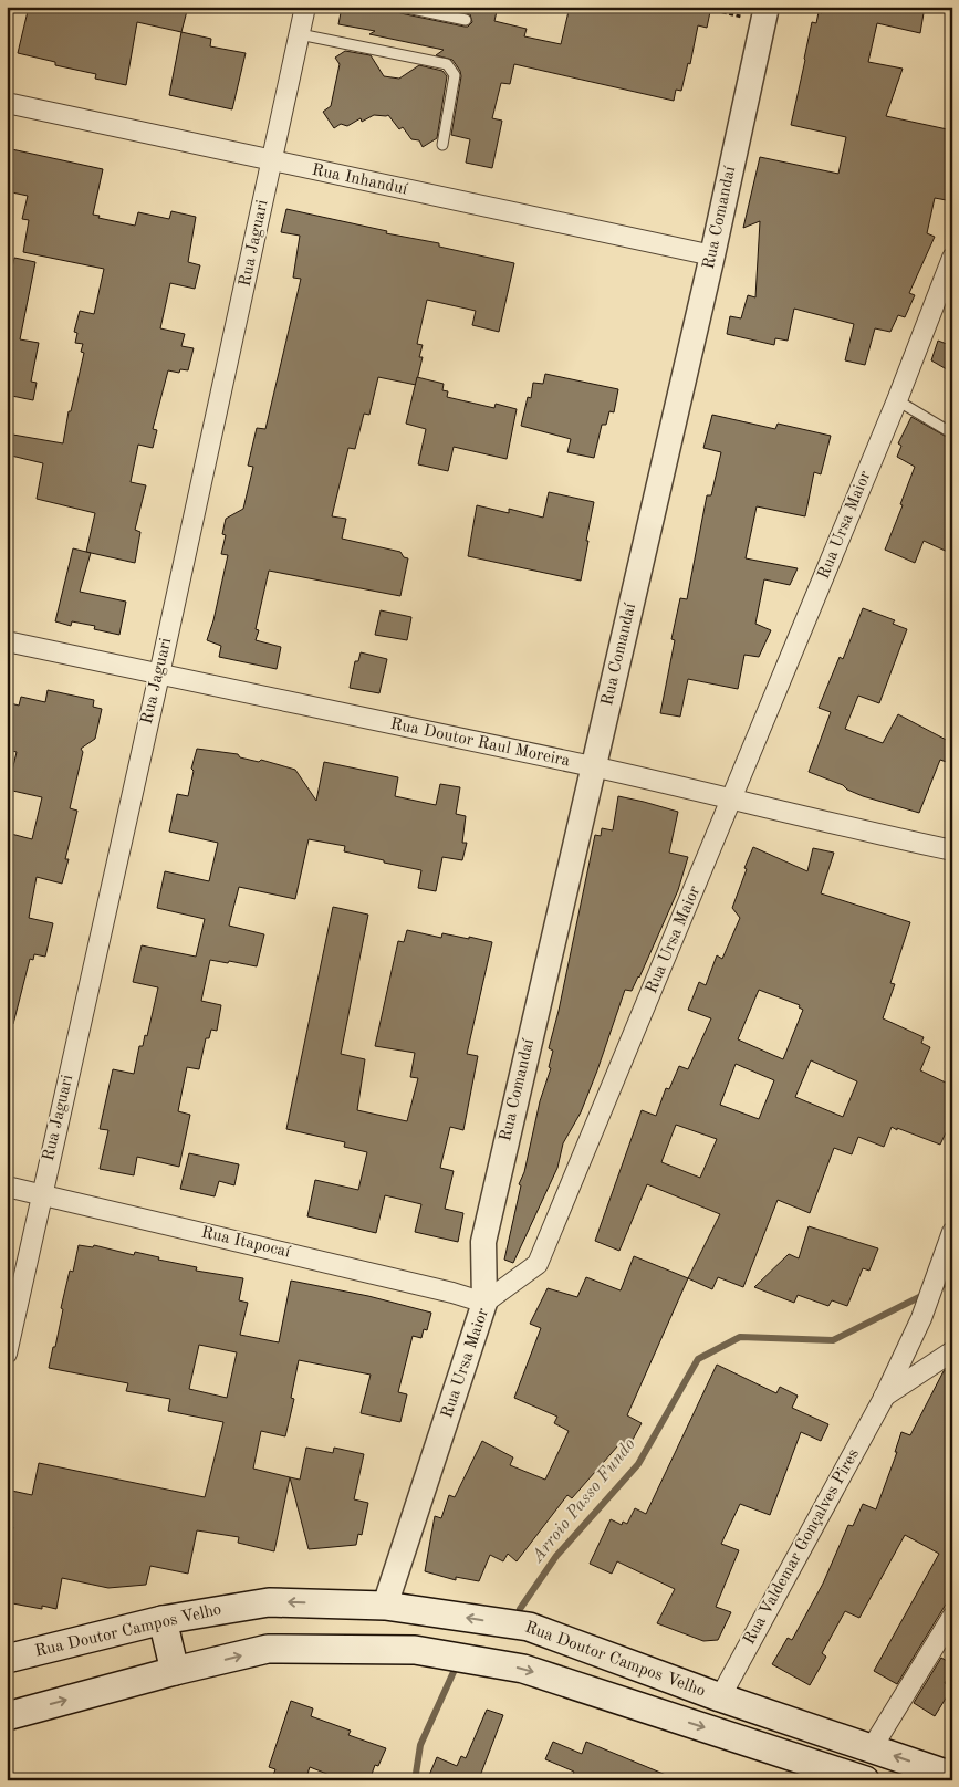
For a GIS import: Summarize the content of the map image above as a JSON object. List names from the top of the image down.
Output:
{
  "streets": {
    "main road": ["Rua Doutor Campos Velho"],
    "street": [
      "Rua Inhanduí",
      "Rua Comandaí",
      "Rua Jaguari",
      "Rua Ursa Maior",
      "Rua Doutor Raul Moreira",
      "Rua Itapocaí",
      "Rua Valdemar Gonçalves Pires"
    ]
  },
  "crossings": [
    ["Rua Inhanduí", "Rua Comandaí"],
    ["Rua Inhanduí", "Rua Jaguari"],
    ["Rua Comandaí", "Rua Ursa Maior"],
    ["Rua Comandaí", "Rua Doutor Raul Moreira"],
    ["Rua Comandaí", "Rua Itapocaí"],
    ["Rua Jaguari", "Rua Doutor Raul Moreira"],
    ["Rua Jaguari", "Rua Itapocaí"],
    ["Rua Ursa Maior", "Rua Doutor Raul Moreira"],
    ["Rua Ursa Maior", "Rua Itapocaí"],
    ["Rua Ursa Maior", "Rua Doutor Campos Velho"],
    ["Rua Valdemar Gonçalves Pires", "Rua Doutor Campos Velho"]
  ],
  "water": ["Arroio Passo Fundo"]
}
